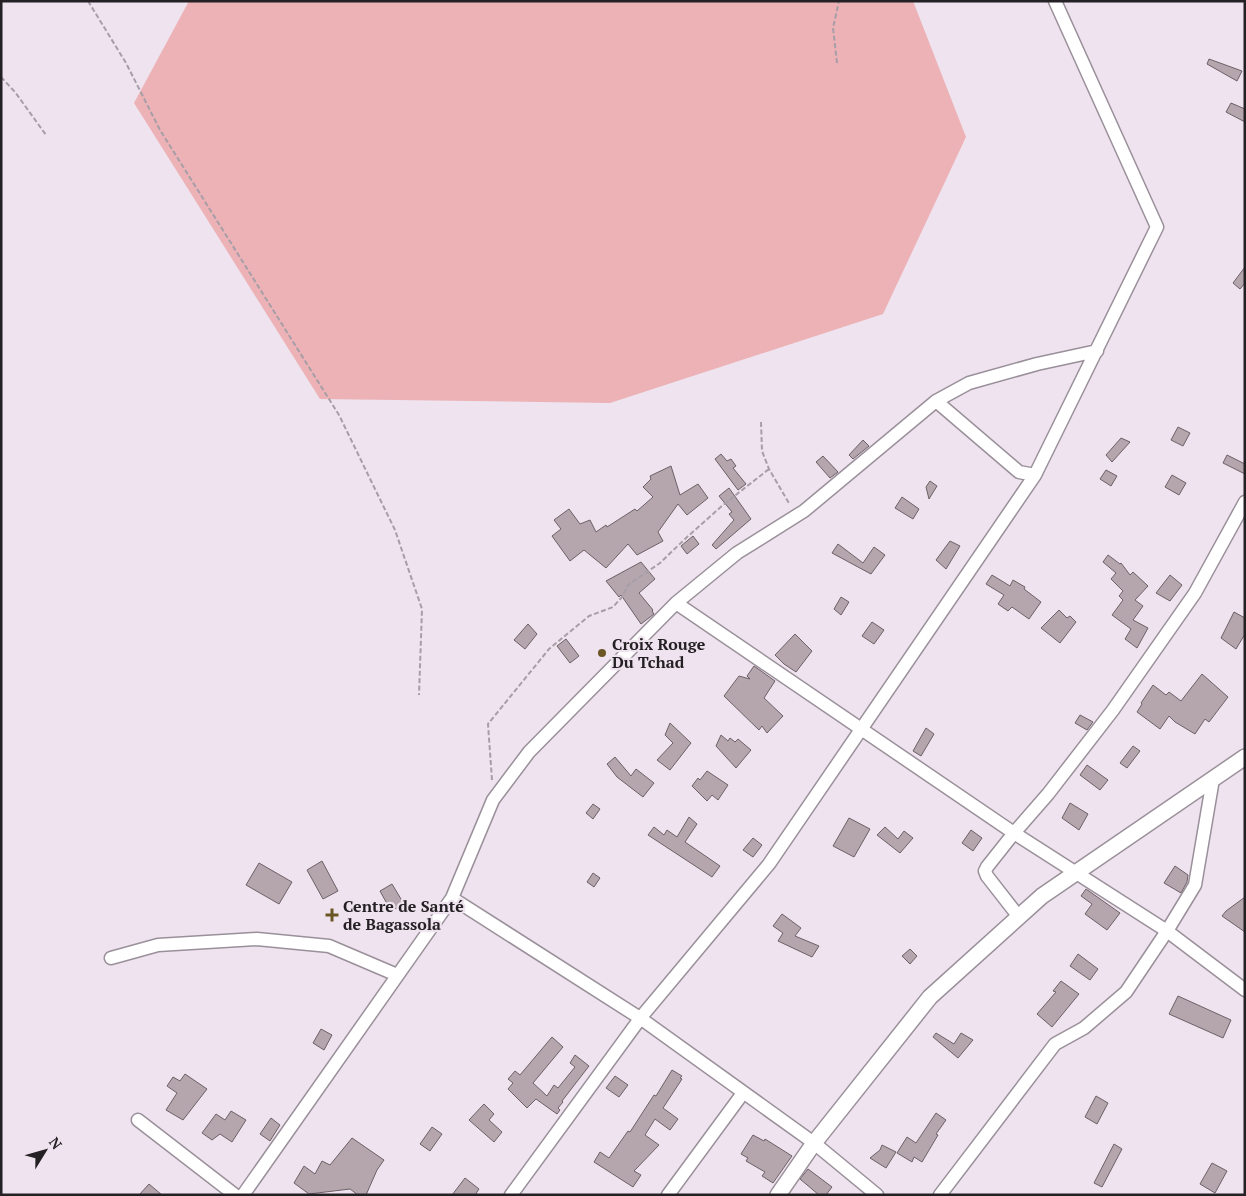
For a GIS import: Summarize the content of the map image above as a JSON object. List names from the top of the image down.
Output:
{
  "places": {
    "other": ["Croix Rouge Du Tchad"],
    "health": ["Centre de Santé de Bagassola"]
  },
  "north": "top right"
}
